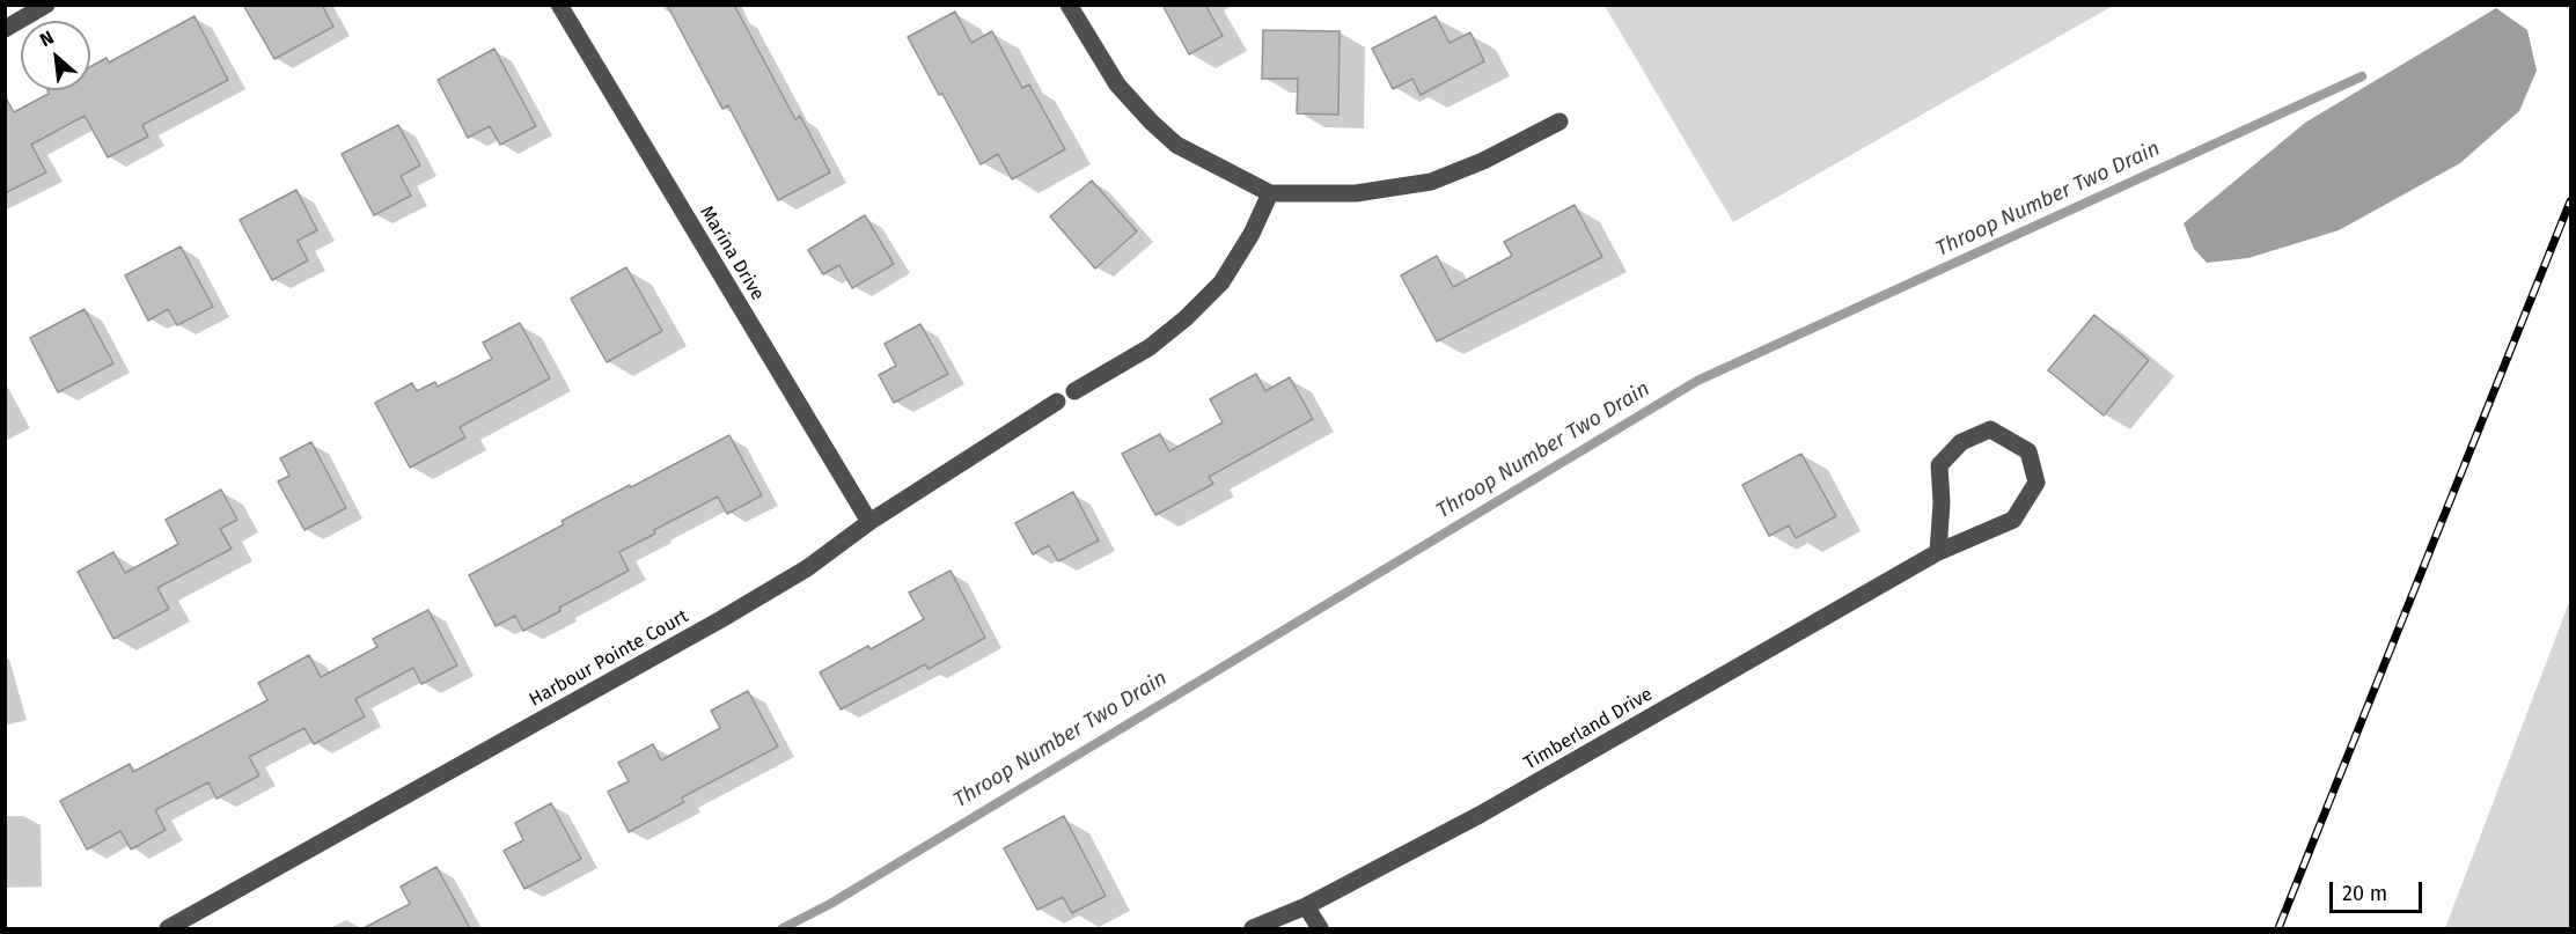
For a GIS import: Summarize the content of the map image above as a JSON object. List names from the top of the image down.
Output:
{
  "streets": {
    "street": ["Marina Drive", "Harbour Pointe Court", "Timberland Drive"]
  },
  "crossings": [
    ["Marina Drive", "Harbour Pointe Court"]
  ],
  "water": ["Throop Number Two Drain"],
  "scale_bar": "20 m",
  "north": "top left"
}
